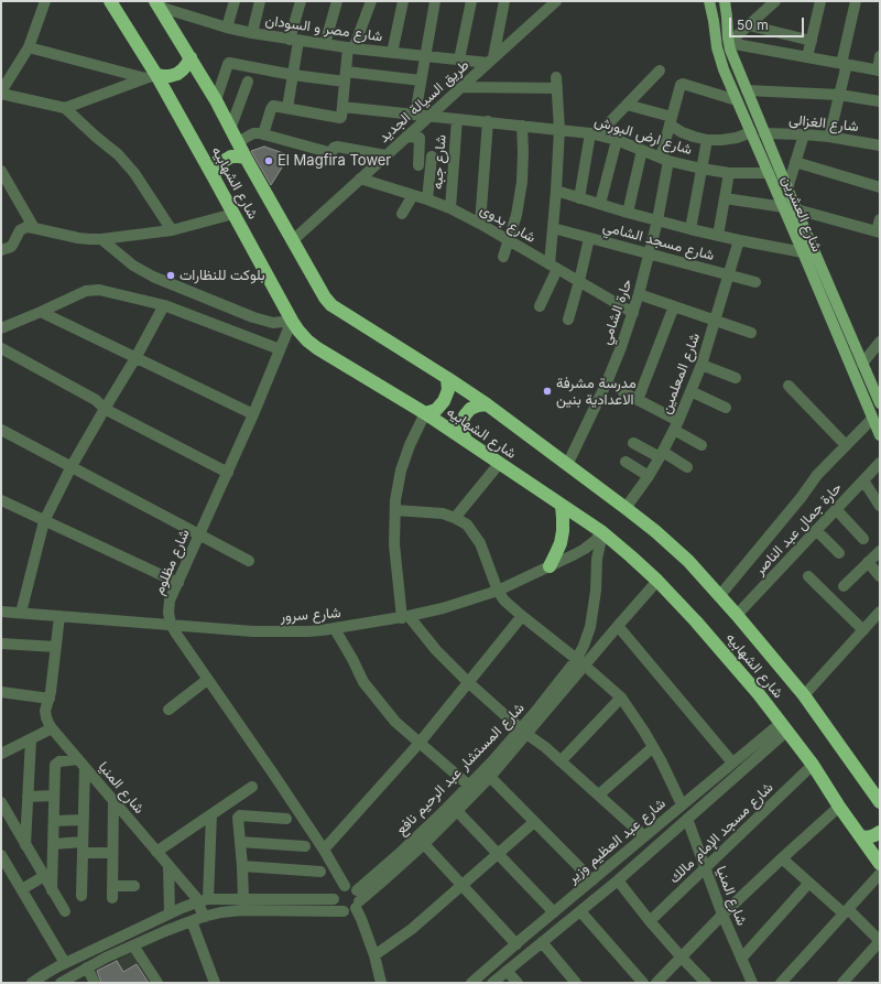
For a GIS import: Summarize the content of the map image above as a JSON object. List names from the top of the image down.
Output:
{
  "streets": {
    "highway": ["شارع الشهابيه"],
    "main road": ["شارع العشرين"],
    "street": [
      "شارع مصر و السودان",
      "طريق السيالة الجديد",
      "شارع الغزالى",
      "شارع ارض البورش",
      "شارع جبه",
      "شارع بدوى",
      "شارع مسجد الشامي",
      "حارة الشامي",
      "شارع المعلمين",
      "حارة جمال عبد الناصر",
      "شارع مظلوم",
      "شارع سرور",
      "شارع المستشار عبد الرحيم نافع",
      "شارع المنيا",
      "شارع مسجد الإمام مالك",
      "شارع عبد العظيم وزير"
    ]
  },
  "crossings": [
    ["شارع مصر و السودان", "طريق السيالة الجديد"],
    ["شارع مصر و السودان", "شارع الشهابيه"],
    ["طريق السيالة الجديد", "شارع ارض البورش"],
    ["طريق السيالة الجديد", "شارع الشهابيه"],
    ["طريق السيالة الجديد", "شارع بدوى"],
    ["شارع الغزالى", "شارع العشرين"],
    ["شارع ارض البورش", "شارع جبه"],
    ["شارع ارض البورش", "شارع العشرين"],
    ["شارع ارض البورش", "حارة الشامي"],
    ["شارع جبه", "شارع بدوى"],
    ["شارع الشهابيه", "حارة الشامي"],
    ["شارع الشهابيه", "شارع المعلمين"],
    ["شارع الشهابيه", "حارة جمال عبد الناصر"],
    ["شارع الشهابيه", "شارع مظلوم"],
    ["شارع الشهابيه", "شارع سرور"],
    ["شارع الشهابيه", "شارع المستشار عبد الرحيم نافع"],
    ["شارع الشهابيه", "شارع مسجد الإمام مالك"],
    ["شارع الشهابيه", "شارع عبد العظيم وزير"],
    ["شارع العشرين", "حارة الشامي"],
    ["شارع بدوى", "حارة الشامي"],
    ["شارع مسجد الشامي", "حارة الشامي"],
    ["شارع مسجد الشامي", "شارع المعلمين"],
    ["شارع مظلوم", "شارع سرور"],
    ["شارع مظلوم", "شارع المستشار عبد الرحيم نافع"],
    ["شارع سرور", "شارع المستشار عبد الرحيم نافع"],
    ["شارع المنيا", "شارع مسجد الإمام مالك"],
    ["شارع المنيا", "شارع عبد العظيم وزير"]
  ],
  "places": ["El Magfira Tower", "بلوكت للنظارات", "مدرسة مشرفة الاعدادية بنين"],
  "scale_bar": "50 m"
}
